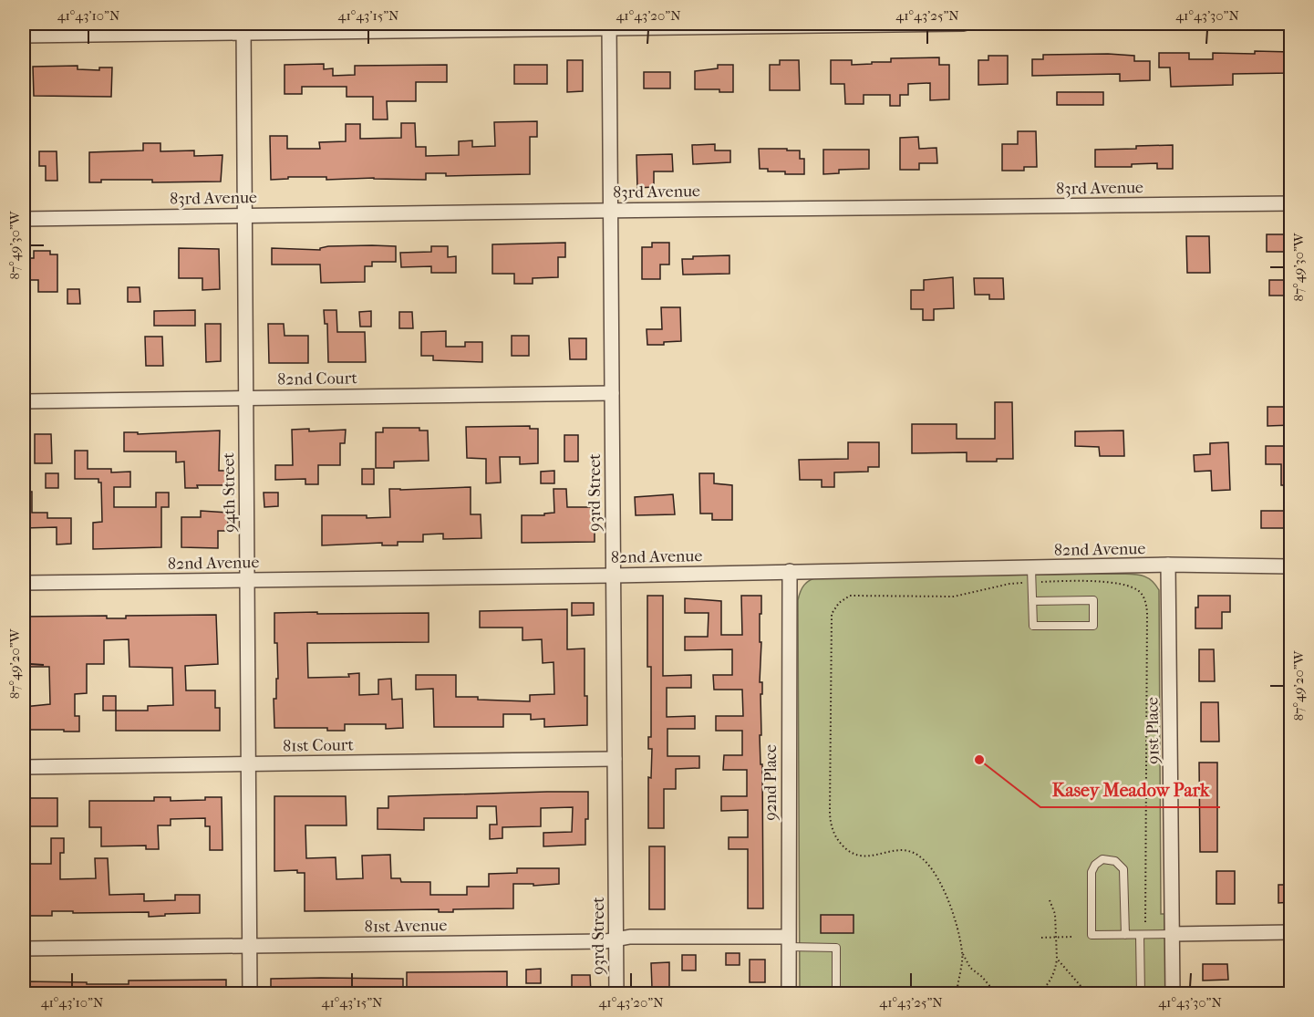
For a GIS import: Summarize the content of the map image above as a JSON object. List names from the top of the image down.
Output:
{
  "streets": {
    "street": [
      "83rd Avenue",
      "82nd Court",
      "94th Street",
      "93rd Street",
      "82nd Avenue",
      "91st Place",
      "81st Court",
      "92nd Place",
      "81st Avenue"
    ]
  },
  "crossings": [
    ["83rd Avenue", "94th Street"],
    ["83rd Avenue", "93rd Street"],
    ["82nd Court", "94th Street"],
    ["82nd Court", "93rd Street"],
    ["94th Street", "82nd Avenue"],
    ["94th Street", "81st Court"],
    ["94th Street", "81st Avenue"],
    ["93rd Street", "82nd Avenue"],
    ["93rd Street", "81st Court"],
    ["93rd Street", "81st Avenue"],
    ["82nd Avenue", "91st Place"],
    ["82nd Avenue", "92nd Place"],
    ["92nd Place", "81st Avenue"]
  ],
  "places": ["Kasey Meadow Park"],
  "coordinates": [
    "41°43'10\"N",
    "41°43'15\"N",
    "41°43'20\"N",
    "41°43'25\"N",
    "41°43'30\"N",
    "87°49'30\"W",
    "87°49'20\"W"
  ]
}
